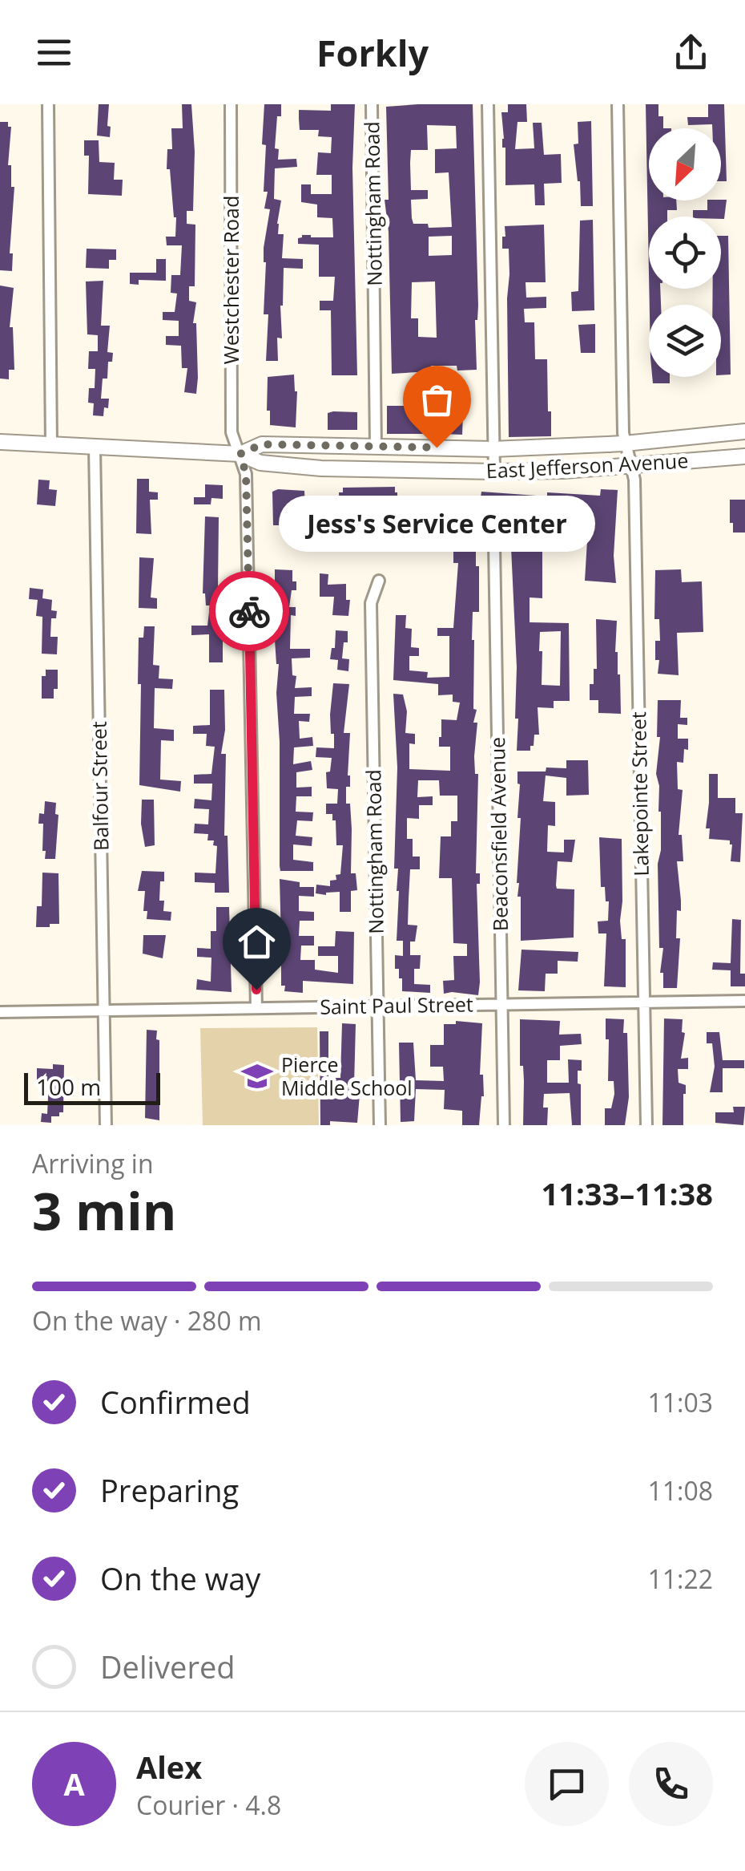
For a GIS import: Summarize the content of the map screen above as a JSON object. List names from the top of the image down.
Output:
{
  "streets": {
    "main road": ["East Jefferson Avenue"],
    "street": [
      "Nottingham Road",
      "Westchester Road",
      "Balfour Street",
      "Lakepointe Street",
      "Beaconsfield Avenue",
      "Saint Paul Street"
    ]
  },
  "crossings": [
    ["Nottingham Road", "East Jefferson Avenue"],
    ["Nottingham Road", "Saint Paul Street"],
    ["Westchester Road", "East Jefferson Avenue"],
    ["Westchester Road", "Saint Paul Street"],
    ["East Jefferson Avenue", "Balfour Street"],
    ["East Jefferson Avenue", "Lakepointe Street"],
    ["Balfour Street", "Saint Paul Street"],
    ["Lakepointe Street", "Saint Paul Street"],
    ["Beaconsfield Avenue", "Saint Paul Street"]
  ],
  "places": {
    "other": ["Jess's Service Center"],
    "school or university": ["Pierce Middle School"]
  },
  "scale_bar": "100 m",
  "north": "bottom left",
  "page": {
    "header": "Forkly",
    "bubble": "Jess's Service Center",
    "scale": "100 m",
    "heading": ["3 min", "Arriving in", "11:33–11:38"],
    "panel": ["Alex", "Courier · 4.8"],
    "bar": "On the way · 280 m",
    "list": [
      ["Confirmed", "11:03"],
      ["Preparing", "11:08"],
      ["On the way", "11:22"],
      "Delivered"
    ],
    "round": "A"
  }
}
